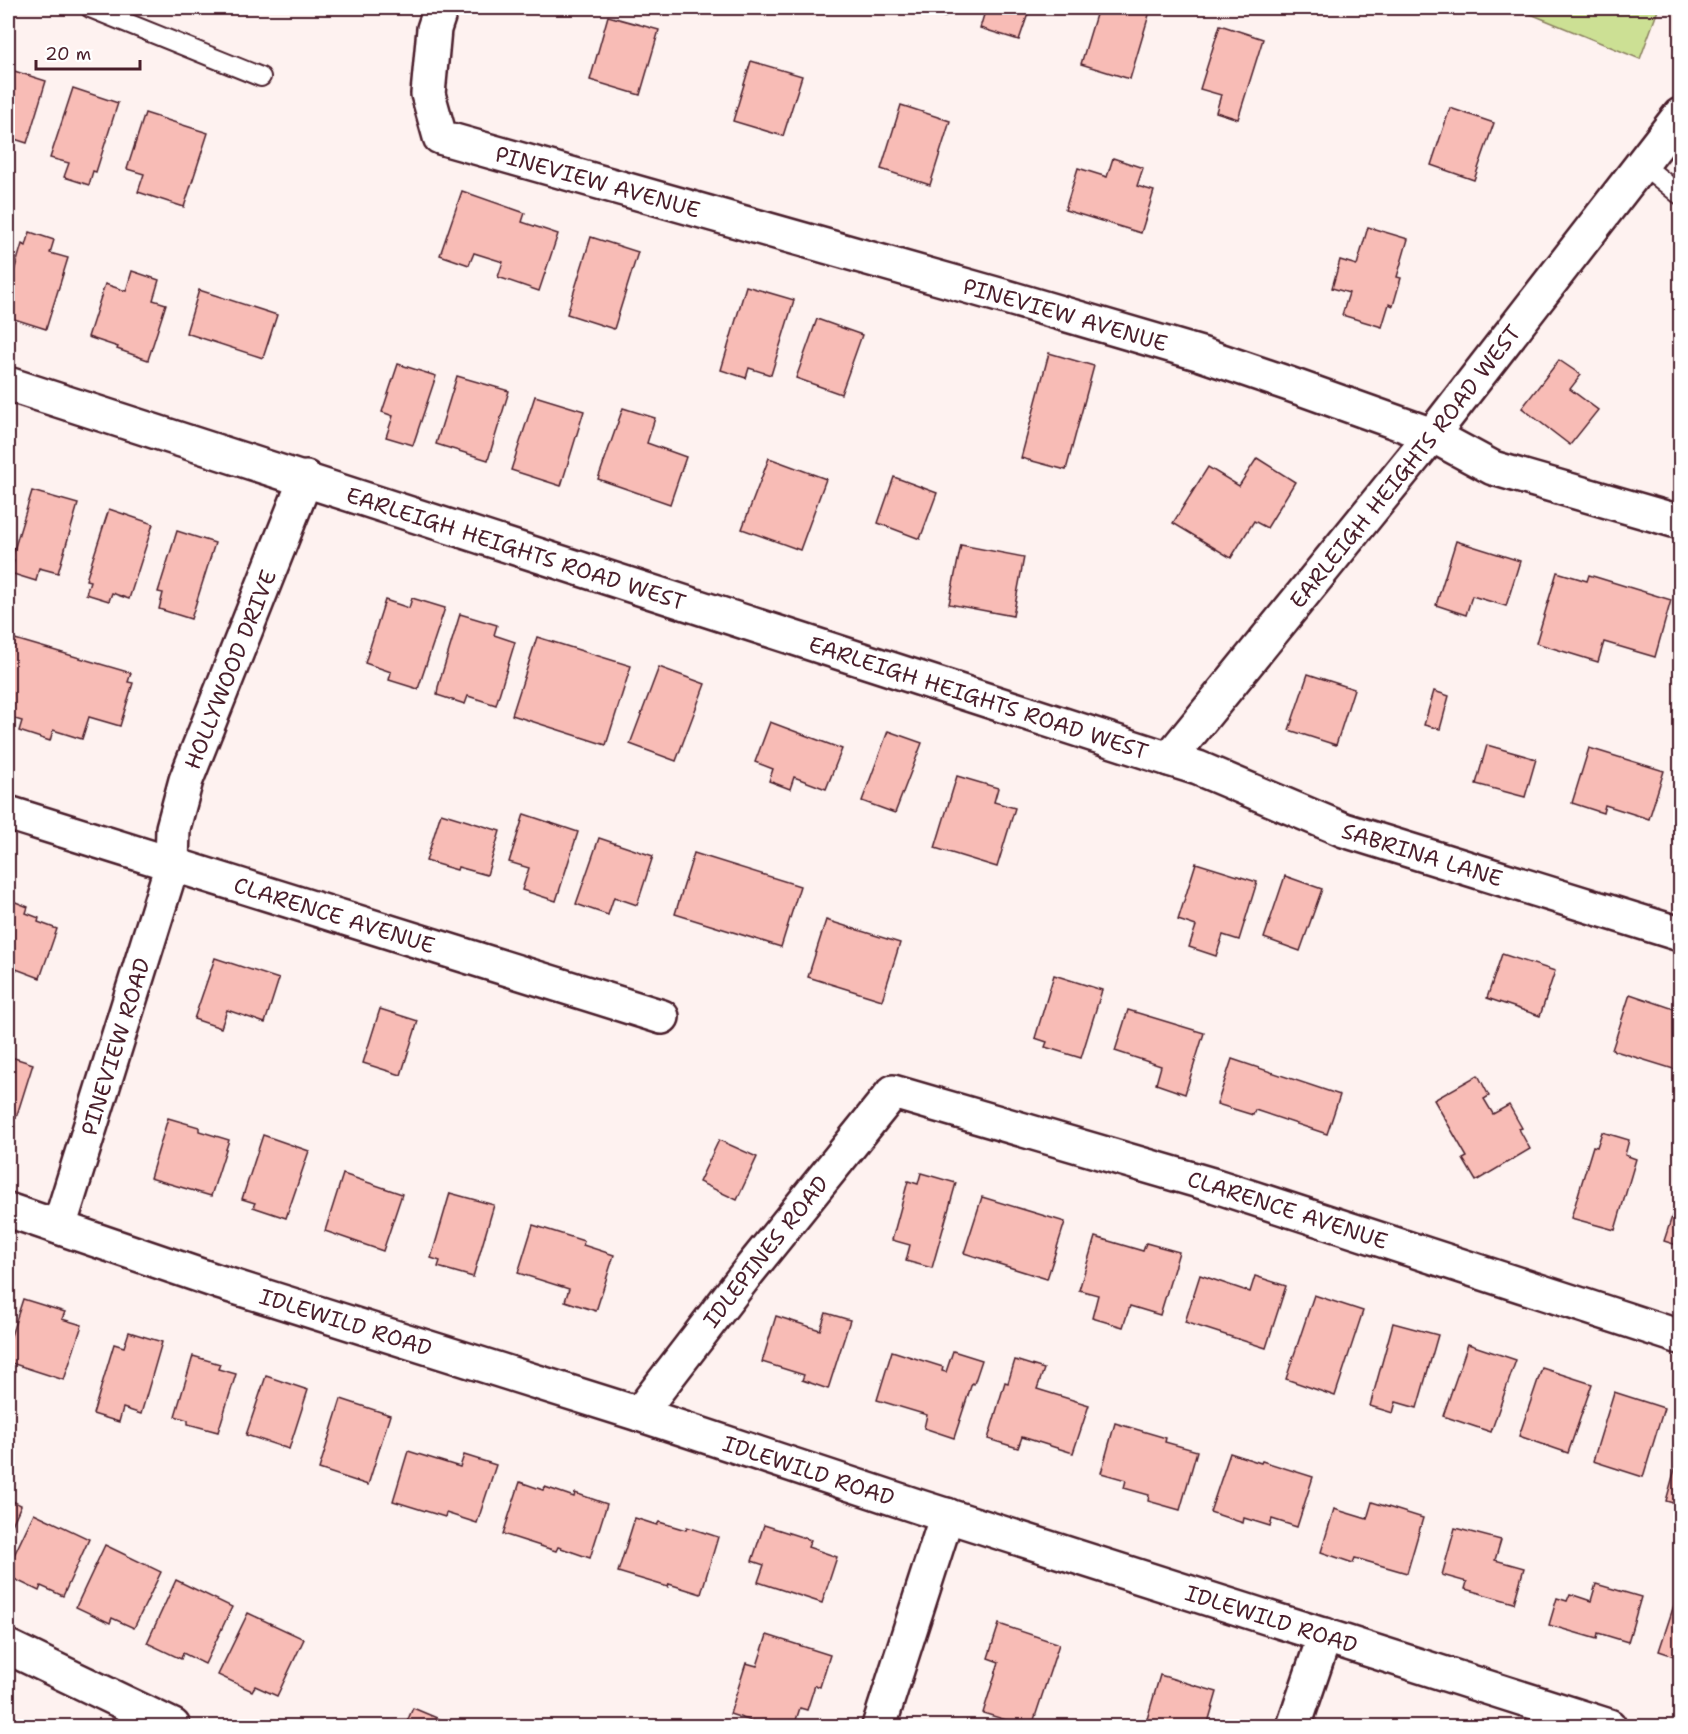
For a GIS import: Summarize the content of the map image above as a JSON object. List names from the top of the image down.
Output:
{
  "streets": {
    "street": [
      "PINEVIEW AVENUE",
      "EARLEIGH HEIGHTS ROAD WEST",
      "HOLLYWOOD DRIVE",
      "SABRINA LANE",
      "CLARENCE AVENUE",
      "PINEVIEW ROAD",
      "IDLEPINES ROAD",
      "IDLEWILD ROAD"
    ]
  },
  "crossings": [
    ["PINEVIEW AVENUE", "EARLEIGH HEIGHTS ROAD WEST"],
    ["EARLEIGH HEIGHTS ROAD WEST", "HOLLYWOOD DRIVE"],
    ["EARLEIGH HEIGHTS ROAD WEST", "SABRINA LANE"],
    ["HOLLYWOOD DRIVE", "CLARENCE AVENUE"],
    ["HOLLYWOOD DRIVE", "PINEVIEW ROAD"],
    ["CLARENCE AVENUE", "PINEVIEW ROAD"],
    ["CLARENCE AVENUE", "IDLEPINES ROAD"],
    ["PINEVIEW ROAD", "IDLEWILD ROAD"],
    ["IDLEPINES ROAD", "IDLEWILD ROAD"]
  ],
  "scale_bar": "20 m"
}
